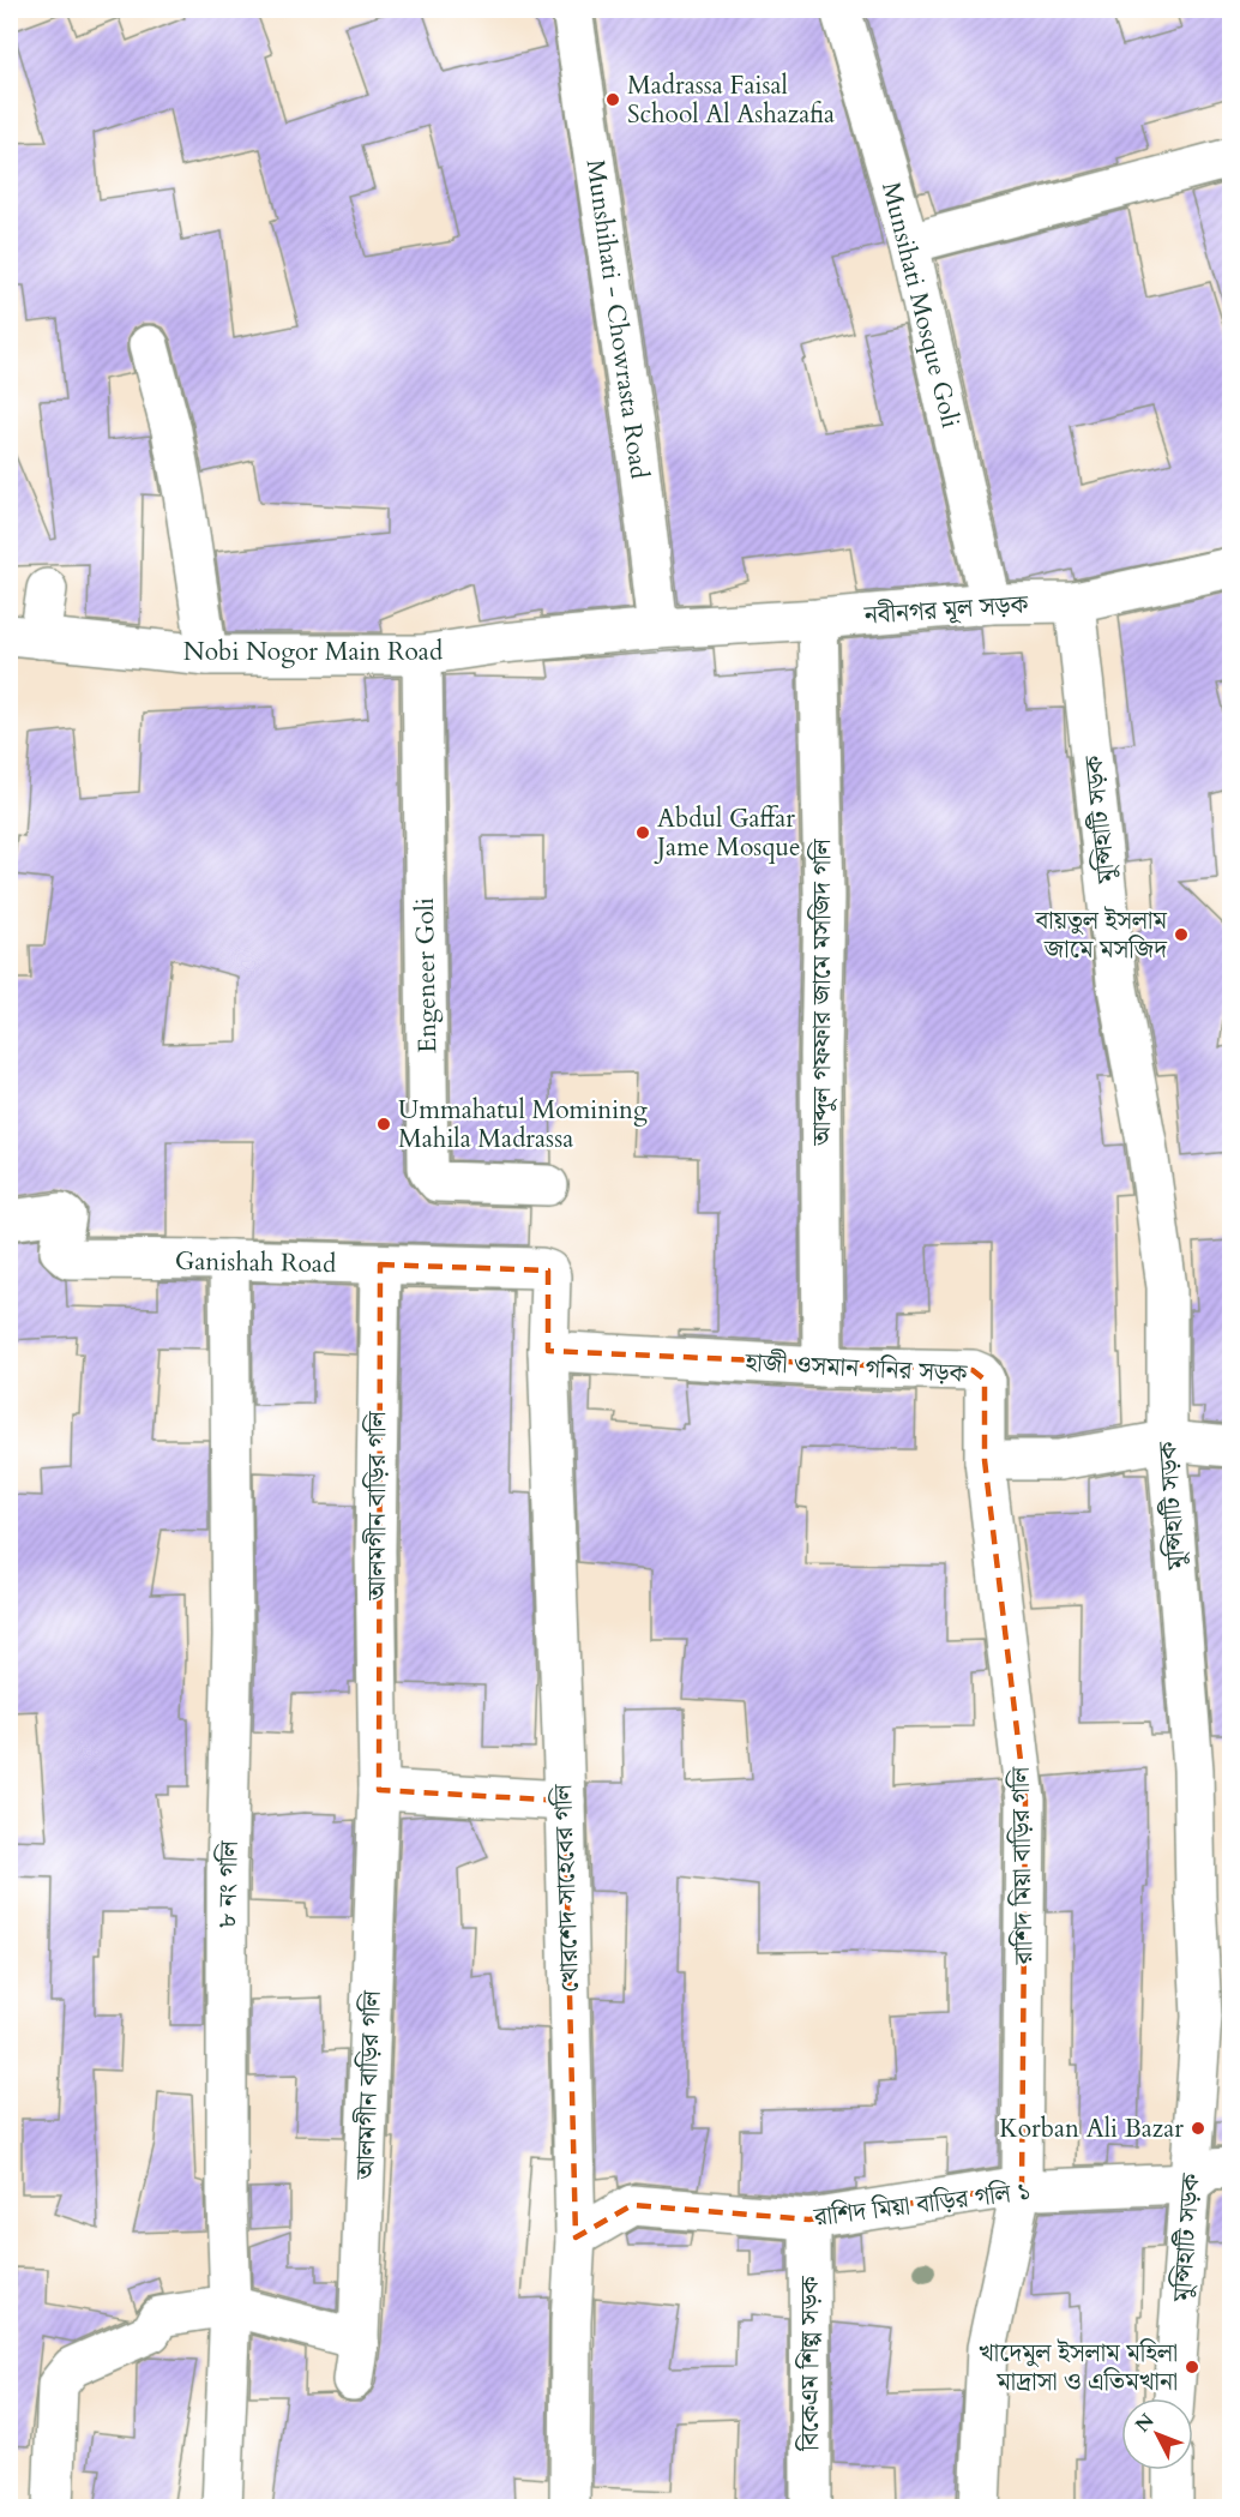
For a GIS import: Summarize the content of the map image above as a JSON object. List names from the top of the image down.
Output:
{
  "streets": {
    "street": [
      "Munsihati Mosque Goli",
      "Munshihati - Chowrasta Road",
      "নবীনগর মূল সড়ক",
      "Nobi Nogor Main Road",
      "মুন্সিহাটি সড়ক",
      "Engeneer Goli",
      "আব্দুল গফফার জামে মসজিদ গলি",
      "Ganishah Road",
      "হাজী ওসমান গনির সড়ক",
      "আলমগীন বাড়ির গলি",
      "রাশিদ মিয়া বাড়ির গলি",
      "৮ নং গলি",
      "খোরশেদ সাহেবের গলি",
      "রাশিদ মিয়া বাড়ির গলি ১",
      "বিকেএম শিল্প সড়ক"
    ]
  },
  "crossings": [
    ["Munsihati Mosque Goli", "নবীনগর মূল সড়ক"],
    ["Munshihati - Chowrasta Road", "নবীনগর মূল সড়ক"],
    ["Munshihati - Chowrasta Road", "Nobi Nogor Main Road"],
    ["নবীনগর মূল সড়ক", "Nobi Nogor Main Road"],
    ["নবীনগর মূল সড়ক", "মুন্সিহাটি সড়ক"],
    ["নবীনগর মূল সড়ক", "আব্দুল গফফার জামে মসজিদ গলি"],
    ["Nobi Nogor Main Road", "Engeneer Goli"],
    ["মুন্সিহাটি সড়ক", "রাশিদ মিয়া বাড়ির গলি ১"],
    ["আব্দুল গফফার জামে মসজিদ গলি", "হাজী ওসমান গনির সড়ক"],
    ["Ganishah Road", "আলমগীন বাড়ির গলি"],
    ["Ganishah Road", "৮ নং গলি"],
    ["Ganishah Road", "খোরশেদ সাহেবের গলি"],
    ["হাজী ওসমান গনির সড়ক", "রাশিদ মিয়া বাড়ির গলি"],
    ["হাজী ওসমান গনির সড়ক", "খোরশেদ সাহেবের গলি"],
    ["রাশিদ মিয়া বাড়ির গলি", "রাশিদ মিয়া বাড়ির গলি ১"],
    ["খোরশেদ সাহেবের গলি", "রাশিদ মিয়া বাড়ির গলি ১"],
    ["রাশিদ মিয়া বাড়ির গলি ১", "বিকেএম শিল্প সড়ক"]
  ],
  "places": [
    "Madrassa Faisal School Al Ashazafia",
    "Abdul Gaffar Jame Mosque",
    "বায়তুল ইসলাম জামে মসজিদ",
    "Ummahatul Momining Mahila Madrassa",
    "Korban Ali Bazar",
    "খাদেমুল ইসলাম মহিলা মাদ্রাসা ও এতিমখানা"
  ],
  "north": "top left"
}
